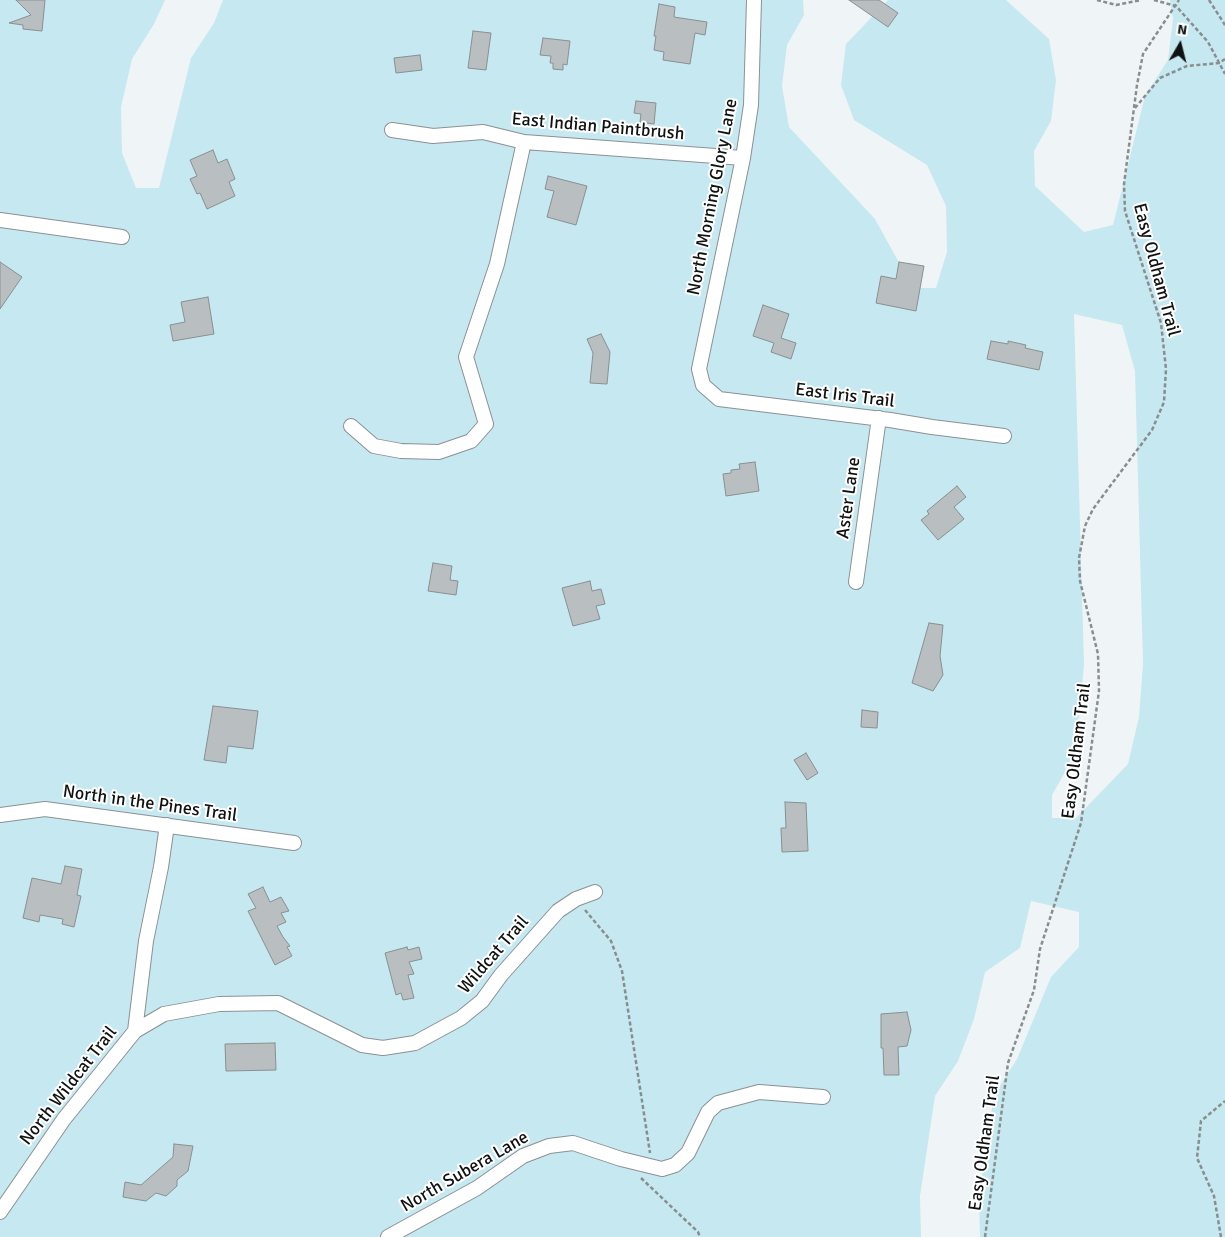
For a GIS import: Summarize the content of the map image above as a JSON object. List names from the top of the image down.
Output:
{
  "streets": {
    "street": [
      "East Indian Paintbrush",
      "North Morning Glory Lane",
      "East Iris Trail",
      "Aster Lane",
      "North in the Pines Trail",
      "Wildcat Trail",
      "North Wildcat Trail",
      "North Subera Lane"
    ],
    "path": ["Easy Oldham Trail"]
  },
  "crossings": [
    ["East Indian Paintbrush", "North Morning Glory Lane"],
    ["North Morning Glory Lane", "East Iris Trail"],
    ["East Iris Trail", "Aster Lane"],
    ["North in the Pines Trail", "North Wildcat Trail"],
    ["Wildcat Trail", "North Wildcat Trail"]
  ],
  "north": "top"
}
